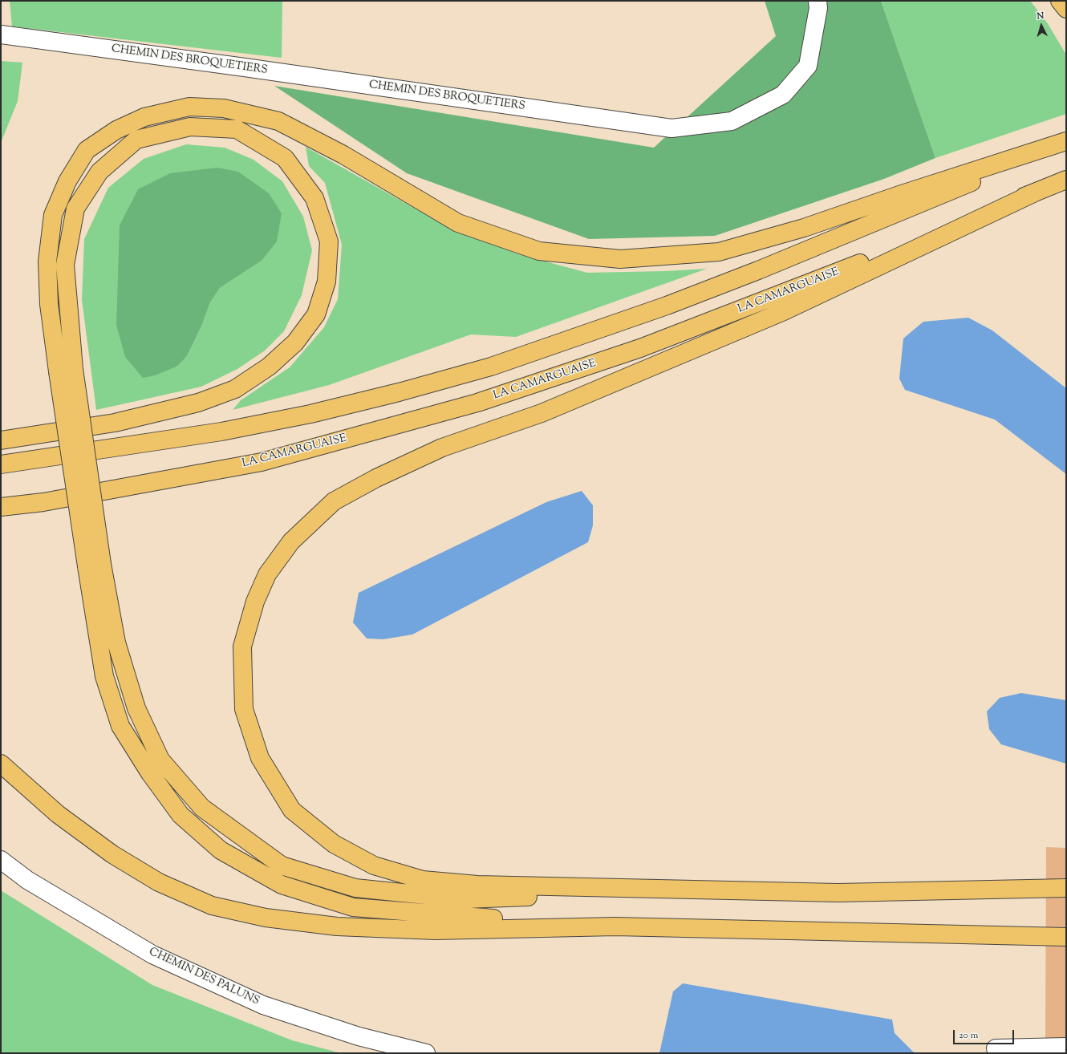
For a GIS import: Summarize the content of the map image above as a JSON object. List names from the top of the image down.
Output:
{
  "streets": {
    "main road": ["LA CAMARGUAISE"],
    "street": ["CHEMIN DES BROQUETIERS", "CHEMIN DES PALUNS"]
  },
  "scale_bar": "20 m",
  "north": "top"
}
